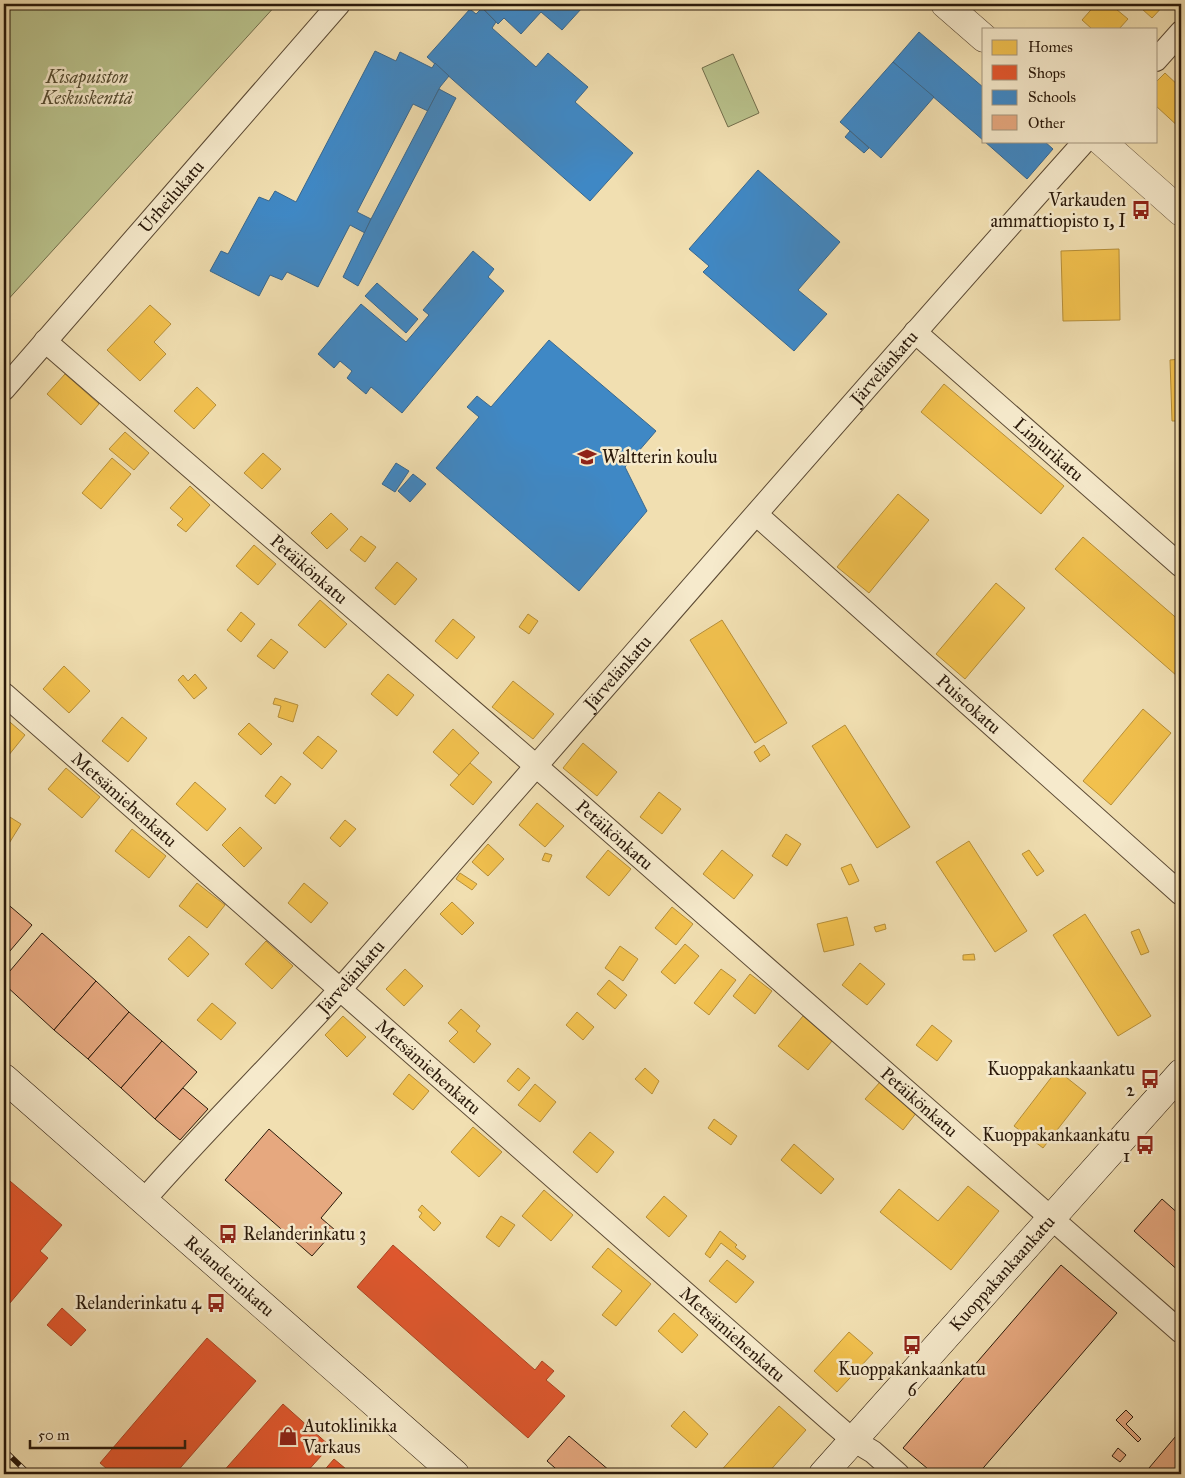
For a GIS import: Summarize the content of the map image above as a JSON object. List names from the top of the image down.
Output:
{
  "streets": {
    "main road": ["Kuoppakankaankatu", "Relanderinkatu"],
    "street": [
      "Urheilukatu",
      "Järvelänkatu",
      "Linjurikatu",
      "Petäikönkatu",
      "Puistokatu",
      "Metsämiehenkatu"
    ]
  },
  "crossings": [
    ["Urheilukatu", "Petäikönkatu"],
    ["Järvelänkatu", "Linjurikatu"],
    ["Järvelänkatu", "Petäikönkatu"],
    ["Järvelänkatu", "Puistokatu"],
    ["Järvelänkatu", "Metsämiehenkatu"],
    ["Järvelänkatu", "Relanderinkatu"],
    ["Petäikönkatu", "Kuoppakankaankatu"],
    ["Metsämiehenkatu", "Kuoppakankaankatu"]
  ],
  "parks": ["Kisapuiston Keskuskenttä"],
  "places": {
    "bus stop": [
      "Varkauden ammattiopisto 1, I",
      "Kuoppakankaankatu 2",
      "Kuoppakankaankatu 1",
      "Relanderinkatu 3",
      "Relanderinkatu 4",
      "Kuoppakankaankatu 6"
    ],
    "school or university": ["Waltterin koulu"],
    "shop": ["Autoklinikka Varkaus"]
  },
  "legend": [
    "Homes",
    "Shops",
    "Schools",
    "Other"
  ],
  "scale_bar": "50 m"
}
